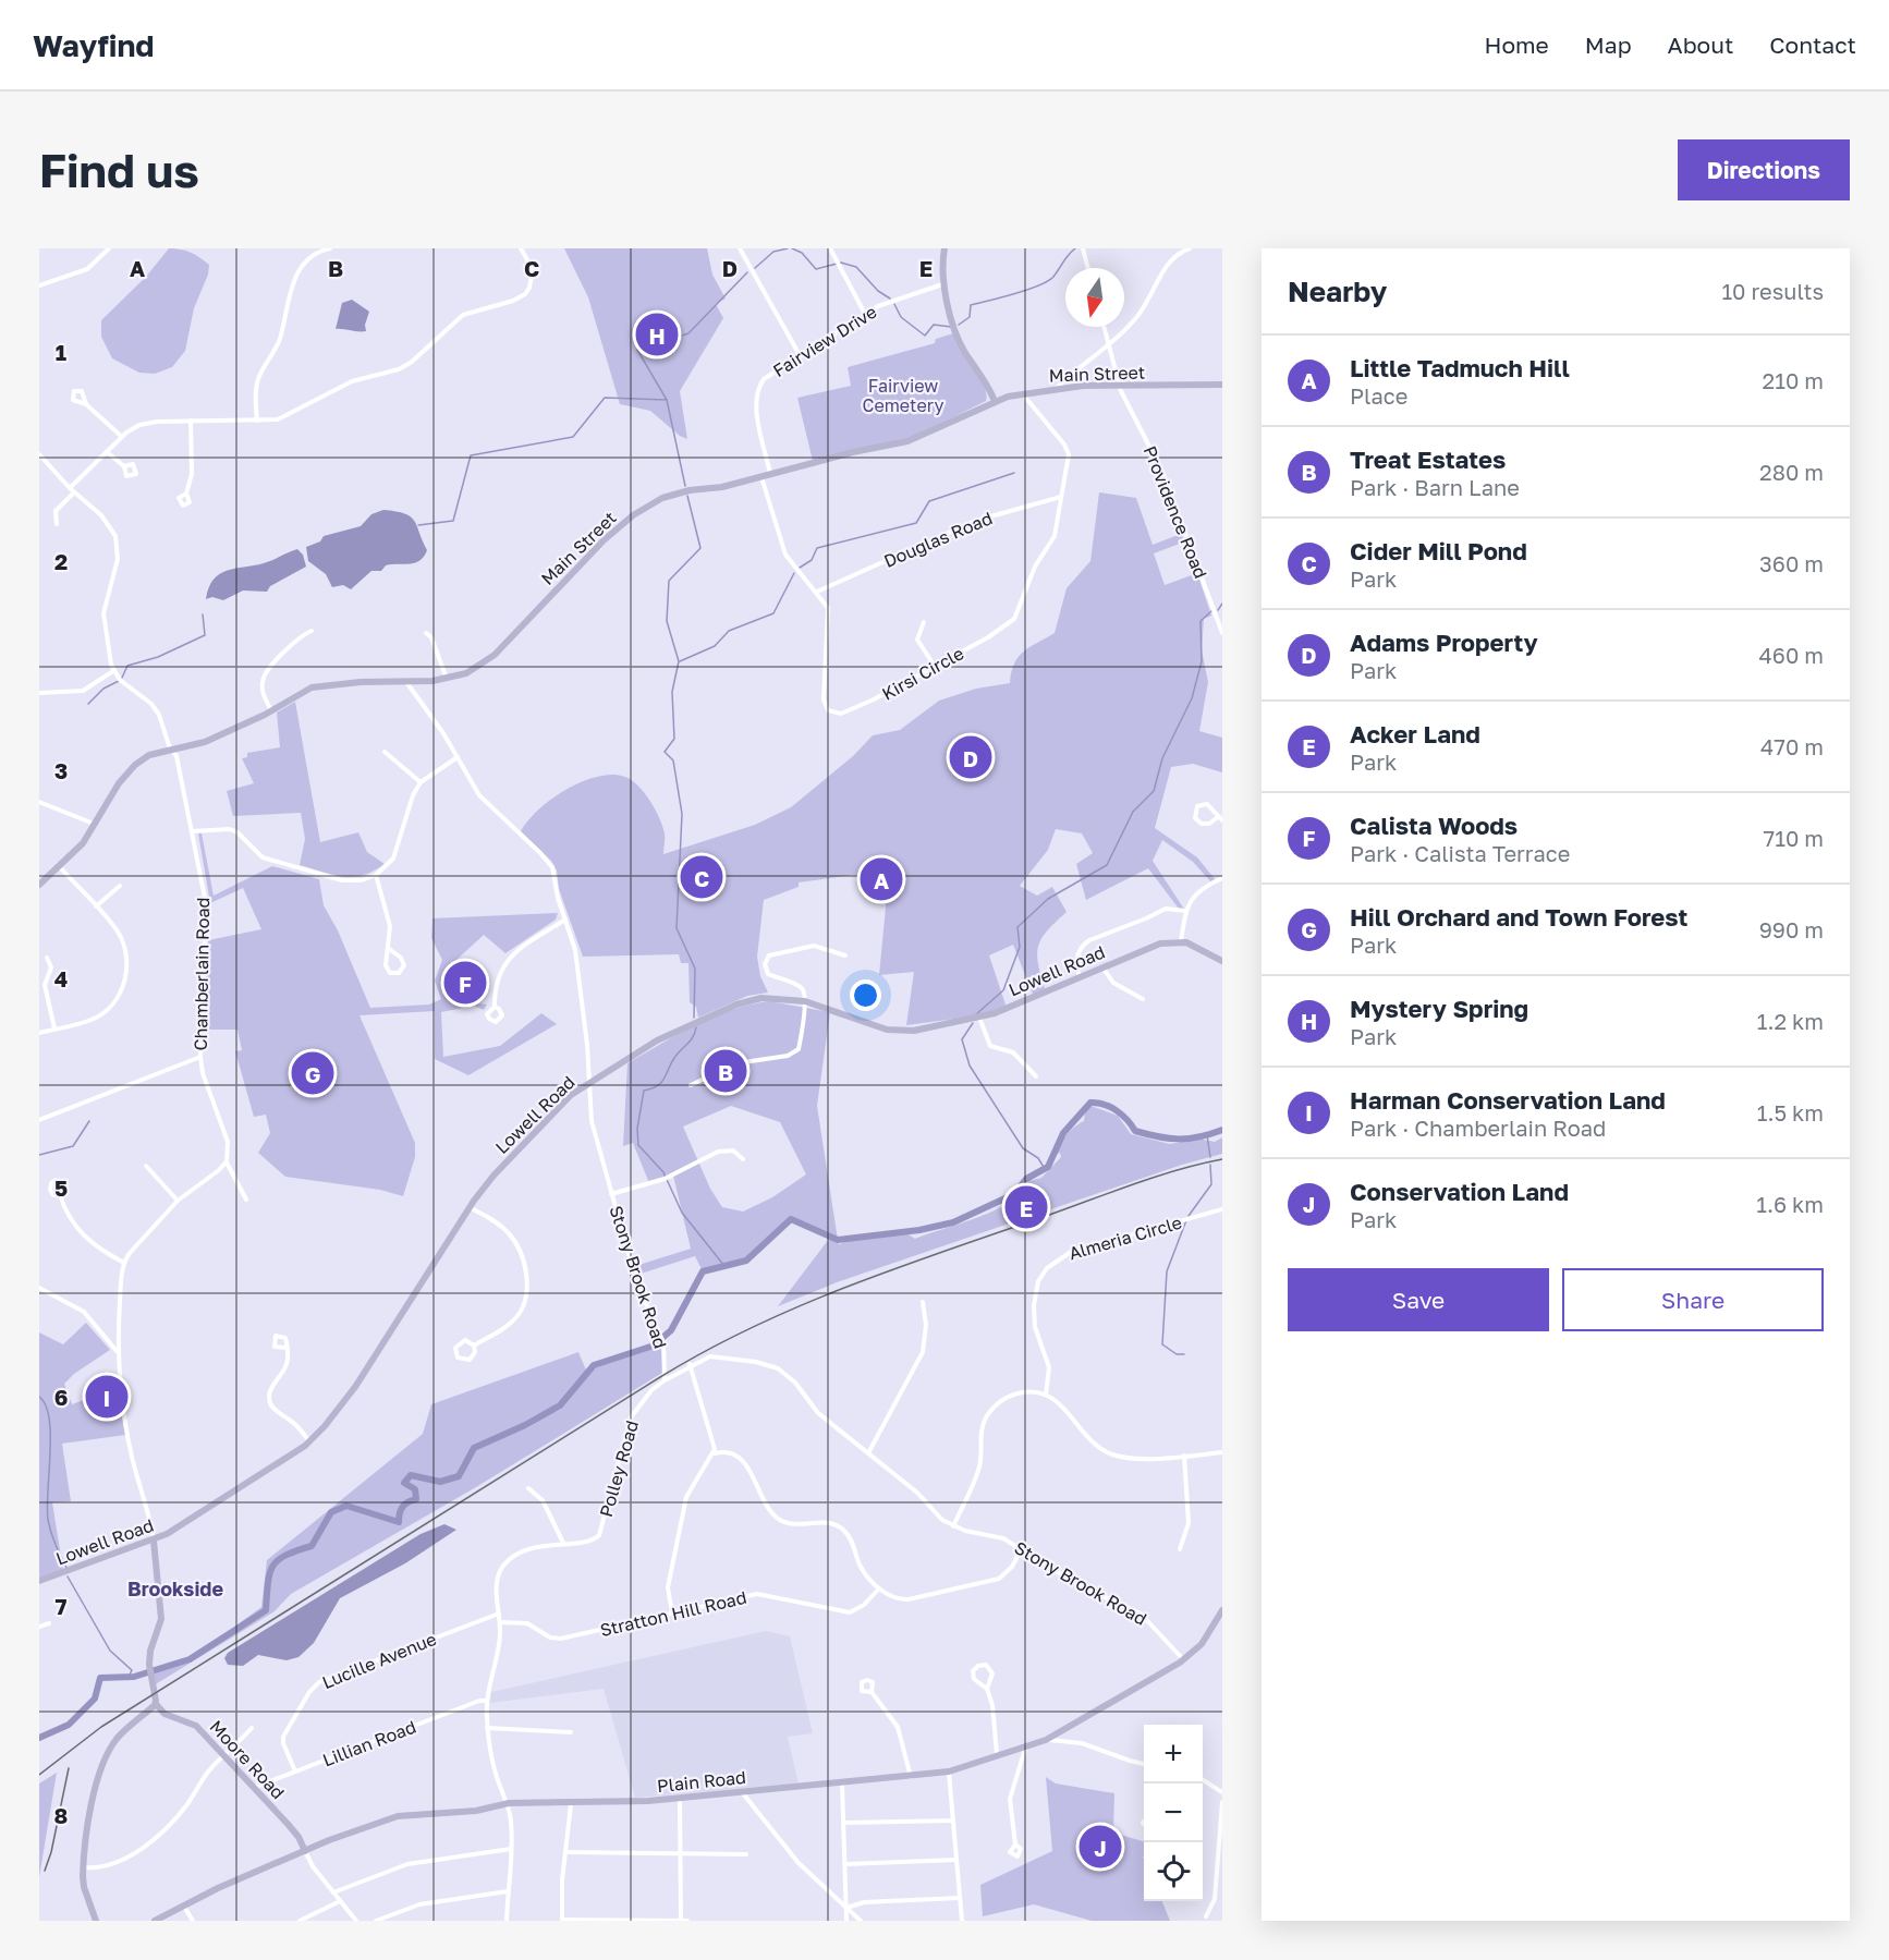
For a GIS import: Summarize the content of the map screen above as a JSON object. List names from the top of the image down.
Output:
{
  "streets": {
    "main road": [
      "Main Street",
      "Lowell Road",
      "Moore Road",
      "Plain Road"
    ],
    "street": [
      "Fairview Drive",
      "Providence Road",
      "Douglas Road",
      "Kirsi Circle",
      "Chamberlain Road",
      "Almeria Circle",
      "Stony Brook Road",
      "Polley Road",
      "Stratton Hill Road",
      "Lucille Avenue",
      "Lillian Road"
    ]
  },
  "crossings": [
    ["Fairview Drive", "Main Street"],
    ["Main Street", "Providence Road"],
    ["Main Street", "Kirsi Circle"],
    ["Main Street", "Chamberlain Road"],
    ["Main Street", "Stony Brook Road"],
    ["Douglas Road", "Kirsi Circle"],
    ["Lowell Road", "Stony Brook Road"],
    ["Stony Brook Road", "Polley Road"],
    ["Stony Brook Road", "Plain Road"],
    ["Polley Road", "Stratton Hill Road"],
    ["Polley Road", "Lucille Avenue"],
    ["Polley Road", "Lillian Road"],
    ["Polley Road", "Plain Road"],
    ["Lucille Avenue", "Lillian Road"],
    ["Lillian Road", "Moore Road"],
    ["Moore Road", "Plain Road"]
  ],
  "districts": ["Brookside"],
  "parks": ["Fairview Cemetery"],
  "north": "bottom",
  "page": {
    "header": "Wayfind",
    "nav": [
      "Home",
      "Map",
      "About",
      "Contact"
    ],
    "buttons": [
      "Directions",
      ["Save", "Share"]
    ],
    "title": "Find us",
    "heading": ["Nearby", "10 results"],
    "pins": [
      "H",
      "D",
      "C",
      "A",
      "F",
      "B",
      "G",
      "E",
      "I",
      "J"
    ],
    "list": [
      {
        "mark": "A",
        "name": "Little Tadmuch Hill",
        "note": "Place",
        "value": "210 m"
      },
      {
        "mark": "B",
        "name": "Treat Estates",
        "note": "Park · Barn Lane",
        "value": "280 m"
      },
      {
        "mark": "C",
        "name": "Cider Mill Pond",
        "note": "Park",
        "value": "360 m"
      },
      {
        "mark": "D",
        "name": "Adams Property",
        "note": "Park",
        "value": "460 m"
      },
      {
        "mark": "E",
        "name": "Acker Land",
        "note": "Park",
        "value": "470 m"
      },
      {
        "mark": "F",
        "name": "Calista Woods",
        "note": "Park · Calista Terrace",
        "value": "710 m"
      },
      {
        "mark": "G",
        "name": "Hill Orchard and Town Forest",
        "note": "Park",
        "value": "990 m"
      },
      {
        "mark": "H",
        "name": "Mystery Spring",
        "note": "Park",
        "value": "1.2 km"
      },
      {
        "mark": "I",
        "name": "Harman Conservation Land",
        "note": "Park · Chamberlain Road",
        "value": "1.5 km"
      },
      {
        "mark": "J",
        "name": "Conservation Land",
        "note": "Park",
        "value": "1.6 km"
      }
    ],
    "map_buttons": ["+", "−"]
  },
  "grid": {
    "columns": [
      "A",
      "B",
      "C",
      "D",
      "E"
    ],
    "rows": [
      "1",
      "2",
      "3",
      "4",
      "5",
      "6",
      "7",
      "8"
    ]
  }
}
